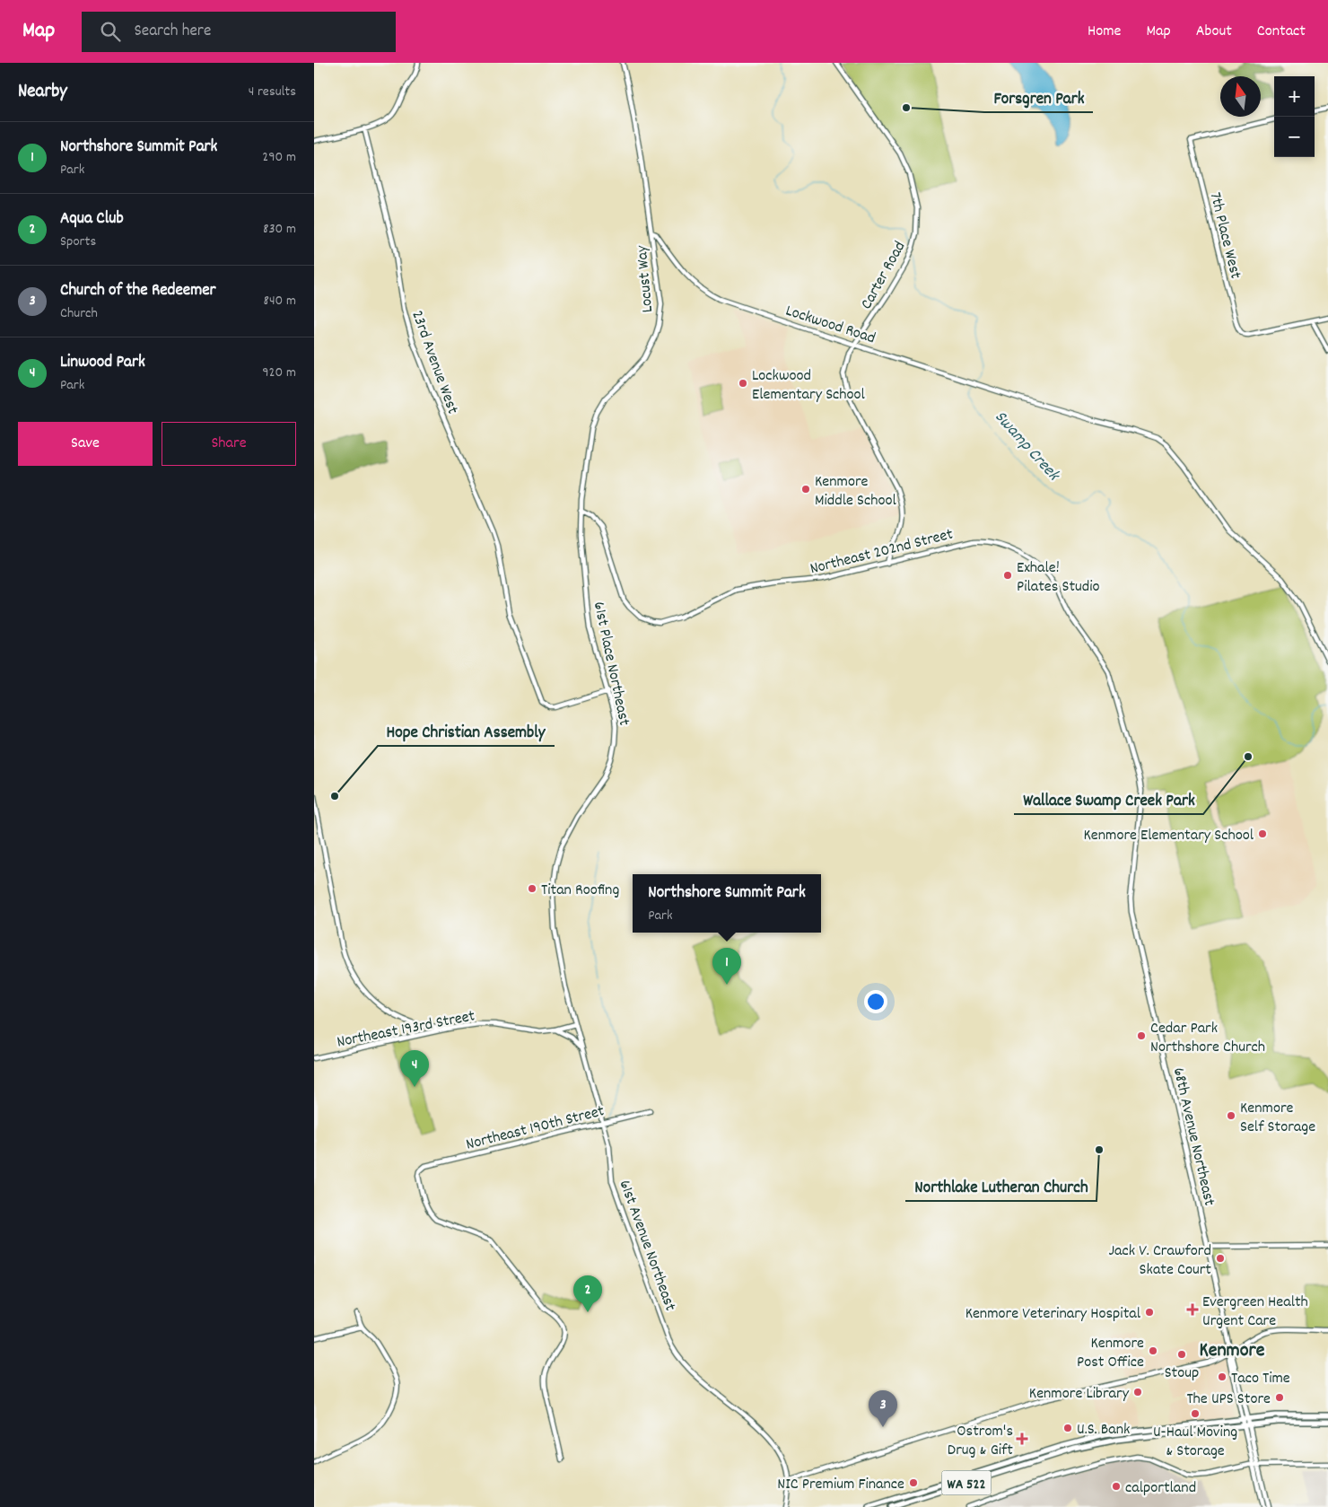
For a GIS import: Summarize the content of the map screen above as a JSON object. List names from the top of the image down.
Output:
{
  "streets": {
    "main road": ["WA 522"],
    "street": [
      "7th Place West",
      "Carter Road",
      "Locust Way",
      "Lockwood Road",
      "23rd Avenue West",
      "Northeast 202nd Street",
      "61st Place Northeast",
      "Northeast 193rd Street",
      "Northeast 190th Street",
      "68th Avenue Northeast",
      "61st Avenue Northeast"
    ]
  },
  "crossings": [
    ["Carter Road", "Lockwood Road"],
    ["Carter Road", "Northeast 202nd Street"],
    ["Locust Way", "Lockwood Road"],
    ["Locust Way", "61st Place Northeast"],
    ["23rd Avenue West", "61st Place Northeast"],
    ["Northeast 202nd Street", "61st Place Northeast"],
    ["Northeast 202nd Street", "68th Avenue Northeast"],
    ["61st Place Northeast", "61st Avenue Northeast"],
    ["Northeast 193rd Street", "61st Avenue Northeast"],
    ["Northeast 190th Street", "61st Avenue Northeast"],
    ["68th Avenue Northeast", "WA 522"]
  ],
  "districts": ["Kenmore"],
  "water": ["Swamp Creek"],
  "places": {
    "other": [
      "Forsgren Park",
      "Lockwood Elementary School",
      "Kenmore Middle School",
      "Exhale! Pilates Studio",
      "Wallace Swamp Creek Park",
      "Hope Christian Assembly",
      "Kenmore Elementary School",
      "Titan Roofing",
      "Cedar Park Northshore Church",
      "Kenmore Self Storage",
      "Northlake Lutheran Church",
      "Jack V. Crawford Skate Court",
      "Kenmore Veterinary Hospital",
      "Kenmore Post Office",
      "Stoup",
      "Taco Time",
      "Kenmore Library",
      "The UPS Store",
      "U-Haul Moving & Storage",
      "U.S. Bank",
      "NIC Premium Finance",
      "calportland"
    ],
    "health": ["Evergreen Health Urgent Care", "Ostrom's Drug & Gift"]
  },
  "north": "top",
  "page": {
    "header": "Map",
    "search": "Search here",
    "nav": [
      "Home",
      "Map",
      "About",
      "Contact"
    ],
    "heading": ["Nearby", "4 results"],
    "map_buttons": ["+", "−"],
    "list": [
      {
        "mark": "1",
        "name": "Northshore Summit Park",
        "note": "Park",
        "value": "290 m"
      },
      {
        "mark": "2",
        "name": "Aqua Club",
        "note": "Sports",
        "value": "830 m"
      },
      {
        "mark": "3",
        "name": "Church of the Redeemer",
        "note": "Church",
        "value": "840 m"
      },
      {
        "mark": "4",
        "name": "Linwood Park",
        "note": "Park",
        "value": "920 m"
      }
    ],
    "buttons": ["Save", "Share"],
    "popup": ["Northshore Summit Park", "Park"],
    "pins": [
      "1",
      "4",
      "2",
      "3"
    ]
  }
}
